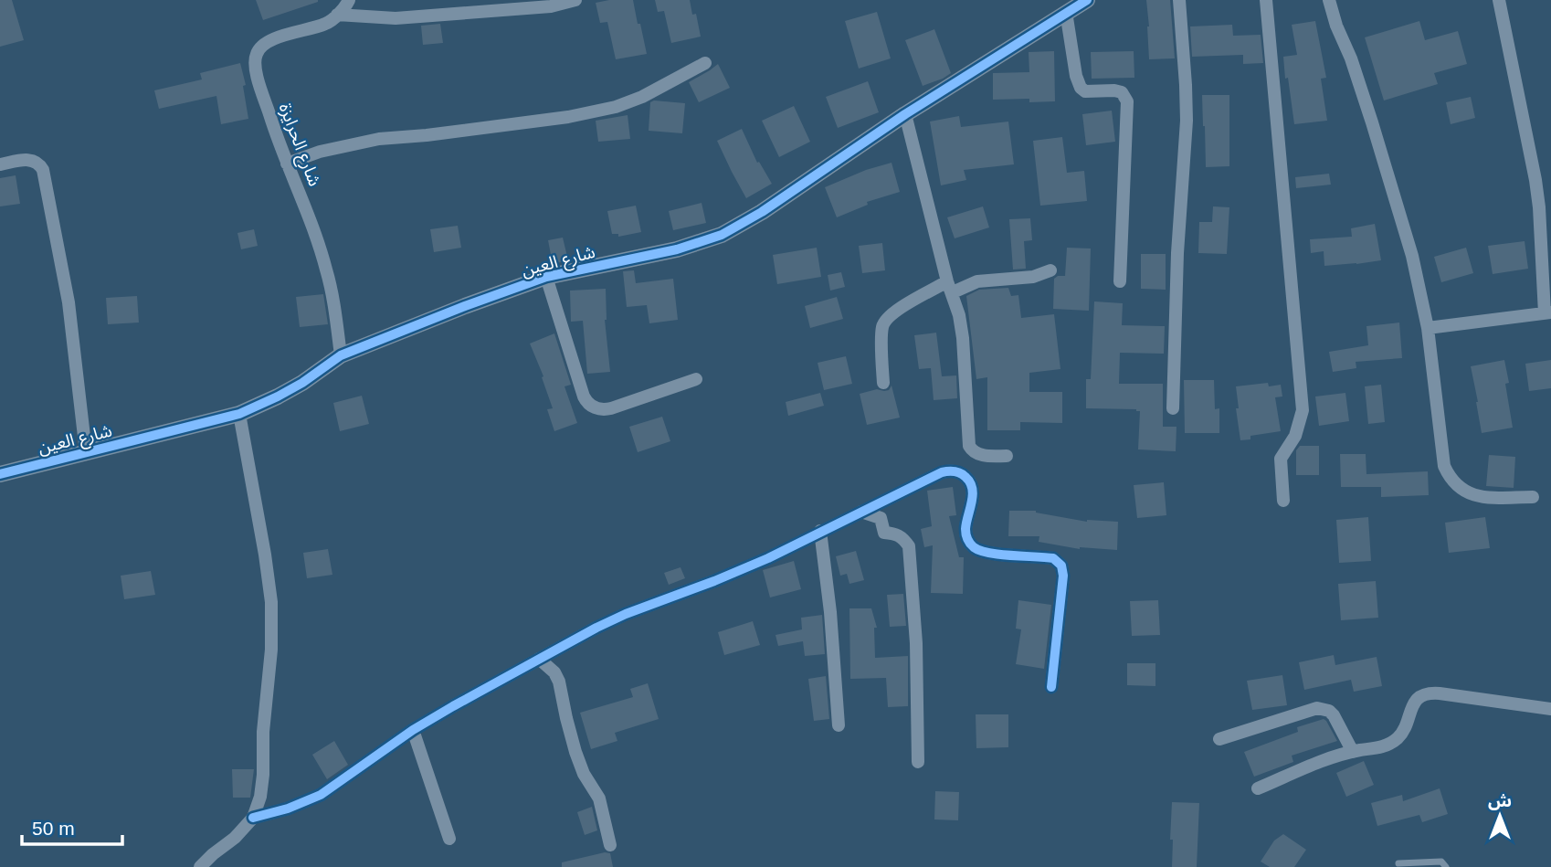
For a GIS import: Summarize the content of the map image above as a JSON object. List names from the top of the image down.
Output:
{
  "streets": {
    "street": ["شارع الحرايزة", "شارع العين"]
  },
  "crossings": [
    ["شارع الحرايزة", "شارع العين"]
  ],
  "scale_bar": "50 m",
  "north": "top"
}
